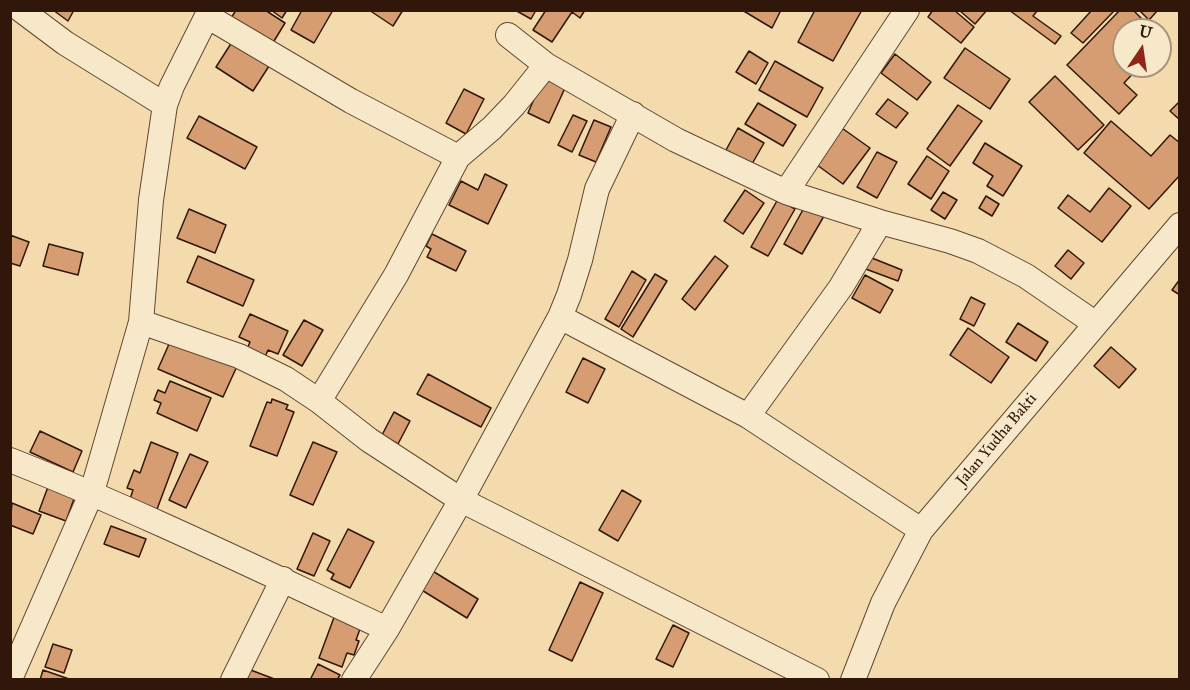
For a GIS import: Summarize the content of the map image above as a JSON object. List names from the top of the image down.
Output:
{
  "streets": {
    "street": ["Jalan Yudha Bakti"]
  },
  "north": "top"
}
